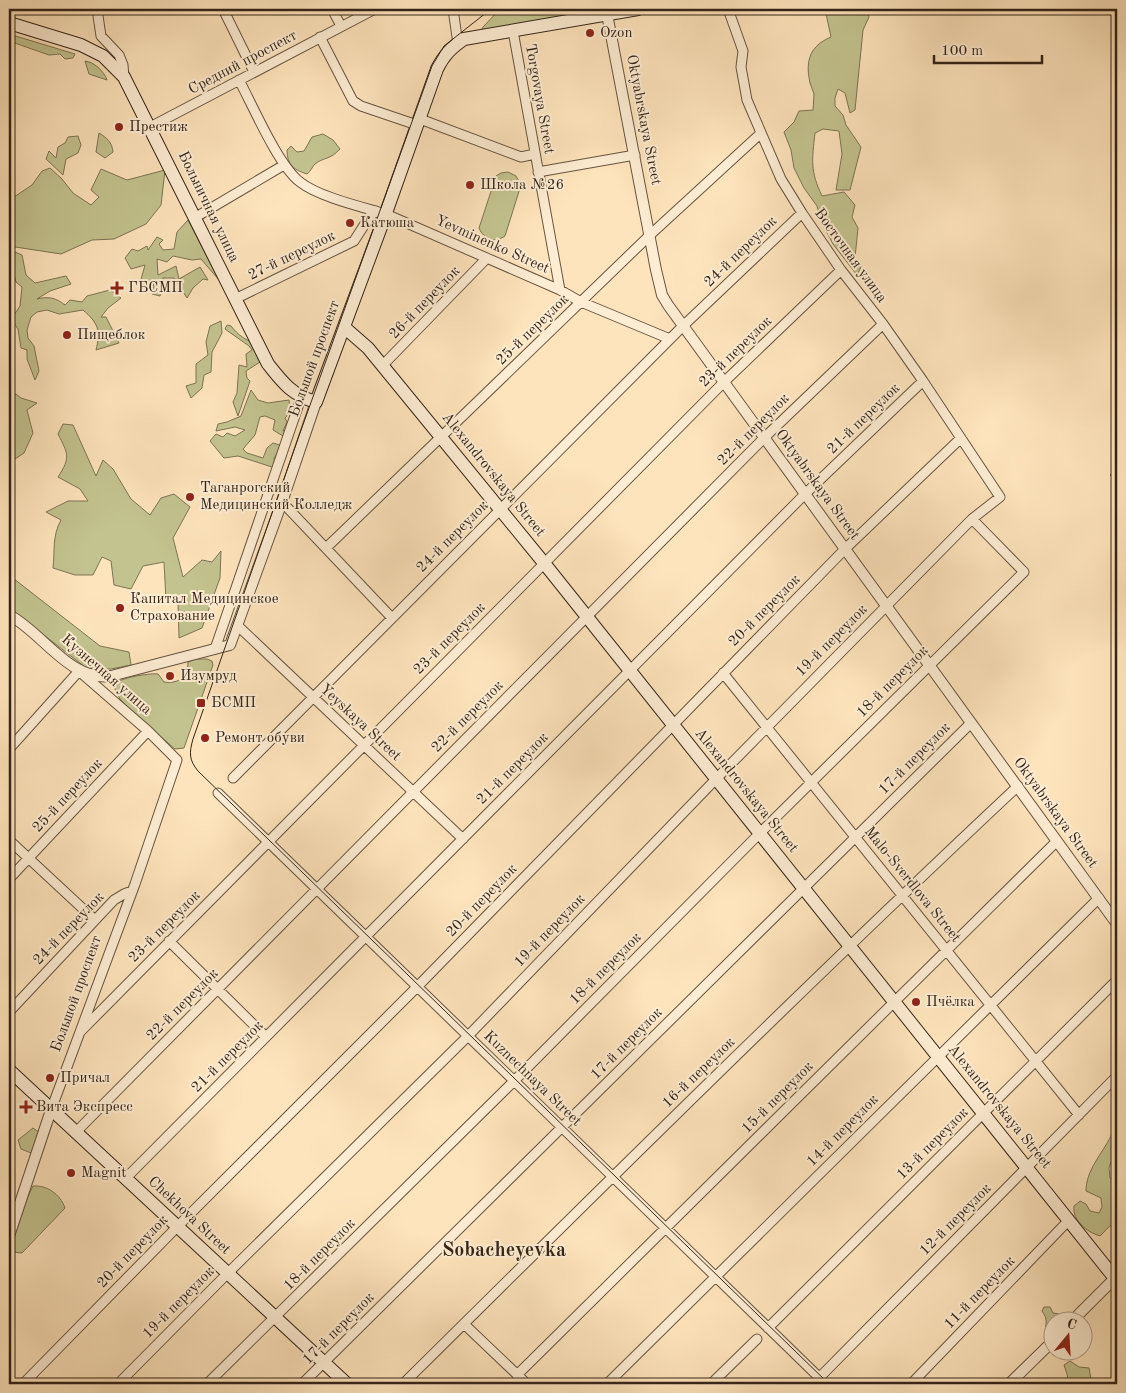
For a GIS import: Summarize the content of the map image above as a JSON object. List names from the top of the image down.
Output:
{
  "streets": {
    "main road": [
      "Больничная улица",
      "Большой проспект",
      "Alexandrovskaya Street",
      "Chekhova Street"
    ],
    "street": [
      "Средний проспект",
      "Torgovaya Street",
      "Oktyabrskaya Street",
      "Yevminenko Street",
      "24-й переулок",
      "27-й переулок",
      "Восточная улица",
      "26-й переулок",
      "25-й переулок",
      "23-й переулок",
      "21-й переулок",
      "22-й переулок",
      "20-й переулок",
      "19-й переулок",
      "Кузнечная улица",
      "18-й переулок",
      "Yeyskaya Street",
      "17-й переулок",
      "Malo-Sverdlova Street",
      "16-й переулок",
      "Kuznechnaya Street",
      "15-й переулок",
      "14-й переулок",
      "13-й переулок",
      "12-й переулок",
      "11-й переулок"
    ]
  },
  "crossings": [
    ["Средний проспект", "Больничная улица"],
    ["Средний проспект", "Yevminenko Street"],
    ["Torgovaya Street", "Yevminenko Street"],
    ["Oktyabrskaya Street", "24-й переулок"],
    ["Oktyabrskaya Street", "25-й переулок"],
    ["Oktyabrskaya Street", "23-й переулок"],
    ["Oktyabrskaya Street", "21-й переулок"],
    ["Oktyabrskaya Street", "22-й переулок"],
    ["Oktyabrskaya Street", "20-й переулок"],
    ["Oktyabrskaya Street", "19-й переулок"],
    ["Oktyabrskaya Street", "18-й переулок"],
    ["Oktyabrskaya Street", "17-й переулок"],
    ["Oktyabrskaya Street", "16-й переулок"],
    ["Oktyabrskaya Street", "15-й переулок"],
    ["Oktyabrskaya Street", "14-й переулок"],
    ["Больничная улица", "27-й переулок"],
    ["Больничная улица", "Большой проспект"],
    ["Yevminenko Street", "24-й переулок"],
    ["Yevminenko Street", "27-й переулок"],
    ["Yevminenko Street", "26-й переулок"],
    ["Yevminenko Street", "25-й переулок"],
    ["Yevminenko Street", "Большой проспект"],
    ["24-й переулок", "Восточная улица"],
    ["24-й переулок", "Большой проспект"],
    ["24-й переулок", "Alexandrovskaya Street"],
    ["24-й переулок", "Yeyskaya Street"],
    ["27-й переулок", "Большой проспект"],
    ["Восточная улица", "25-й переулок"],
    ["Восточная улица", "23-й переулок"],
    ["Восточная улица", "21-й переулок"],
    ["Восточная улица", "22-й переулок"],
    ["Восточная улица", "20-й переулок"],
    ["Восточная улица", "19-й переулок"],
    ["26-й переулок", "Alexandrovskaya Street"],
    ["25-й переулок", "Alexandrovskaya Street"],
    ["25-й переулок", "Кузнечная улица"],
    ["23-й переулок", "Большой проспект"],
    ["23-й переулок", "Alexandrovskaya Street"],
    ["23-й переулок", "Yeyskaya Street"],
    ["23-й переулок", "Kuznechnaya Street"],
    ["Большой проспект", "Alexandrovskaya Street"],
    ["Большой проспект", "Кузнечная улица"],
    ["Большой проспект", "Yeyskaya Street"],
    ["Большой проспект", "Chekhova Street"],
    ["21-й переулок", "Alexandrovskaya Street"],
    ["21-й переулок", "Yeyskaya Street"],
    ["21-й переулок", "Kuznechnaya Street"],
    ["21-й переулок", "Chekhova Street"],
    ["22-й переулок", "Alexandrovskaya Street"],
    ["22-й переулок", "Yeyskaya Street"],
    ["22-й переулок", "Kuznechnaya Street"],
    ["22-й переулок", "Chekhova Street"],
    ["Alexandrovskaya Street", "20-й переулок"],
    ["Alexandrovskaya Street", "19-й переулок"],
    ["Alexandrovskaya Street", "18-й переулок"],
    ["Alexandrovskaya Street", "17-й переулок"],
    ["Alexandrovskaya Street", "16-й переулок"],
    ["Alexandrovskaya Street", "15-й переулок"],
    ["Alexandrovskaya Street", "14-й переулок"],
    ["Alexandrovskaya Street", "13-й переулок"],
    ["Alexandrovskaya Street", "12-й переулок"],
    ["Alexandrovskaya Street", "11-й переулок"],
    ["20-й переулок", "Malo-Sverdlova Street"],
    ["20-й переулок", "Kuznechnaya Street"],
    ["20-й переулок", "Chekhova Street"],
    ["19-й переулок", "18-й переулок"],
    ["19-й переулок", "Malo-Sverdlova Street"],
    ["19-й переулок", "Kuznechnaya Street"],
    ["19-й переулок", "Chekhova Street"],
    ["18-й переулок", "Malo-Sverdlova Street"],
    ["18-й переулок", "Kuznechnaya Street"],
    ["18-й переулок", "Chekhova Street"],
    ["17-й переулок", "Malo-Sverdlova Street"],
    ["17-й переулок", "Kuznechnaya Street"],
    ["17-й переулок", "Chekhova Street"],
    ["Malo-Sverdlova Street", "16-й переулок"],
    ["Malo-Sverdlova Street", "15-й переулок"],
    ["Malo-Sverdlova Street", "14-й переулок"],
    ["Malo-Sverdlova Street", "13-й переулок"],
    ["Malo-Sverdlova Street", "12-й переулок"],
    ["16-й переулок", "Kuznechnaya Street"],
    ["Kuznechnaya Street", "15-й переулок"],
    ["Kuznechnaya Street", "14-й переулок"],
    ["Kuznechnaya Street", "13-й переулок"],
    ["Kuznechnaya Street", "12-й переулок"]
  ],
  "districts": ["Sobacheyevka"],
  "places": {
    "other": [
      "Ozon",
      "Престиж",
      "Школа №26",
      "Катюша",
      "Пищеблок",
      "Таганрогский Медицинский Колледж",
      "Капитал Медицинское Страхование",
      "Изумруд",
      "Ремонт обуви",
      "Пчёлка",
      "Причал",
      "Magnit"
    ],
    "health": ["ГБСМП", "Вита Экспресс"],
    "transit": ["БСМП"]
  },
  "scale_bar": "100 m",
  "north": "top"
}
